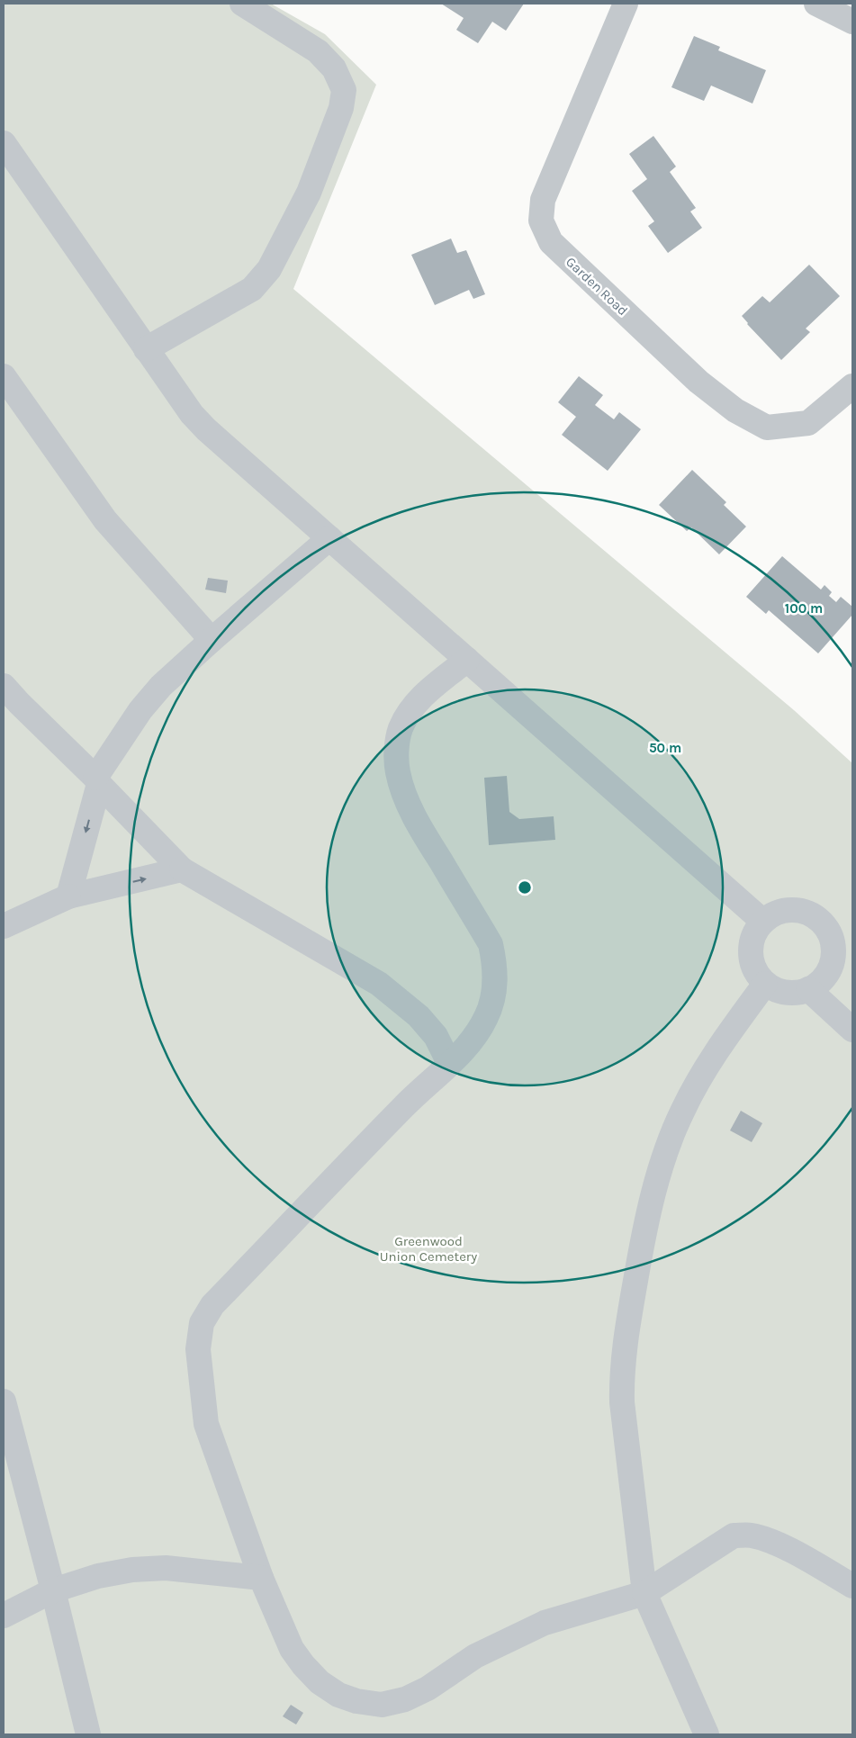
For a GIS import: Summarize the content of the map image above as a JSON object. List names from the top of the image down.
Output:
{
  "streets": {
    "street": ["Garden Road"]
  },
  "parks": ["Greenwood Union Cemetery"],
  "rings": ["100 m", "50 m"]
}
